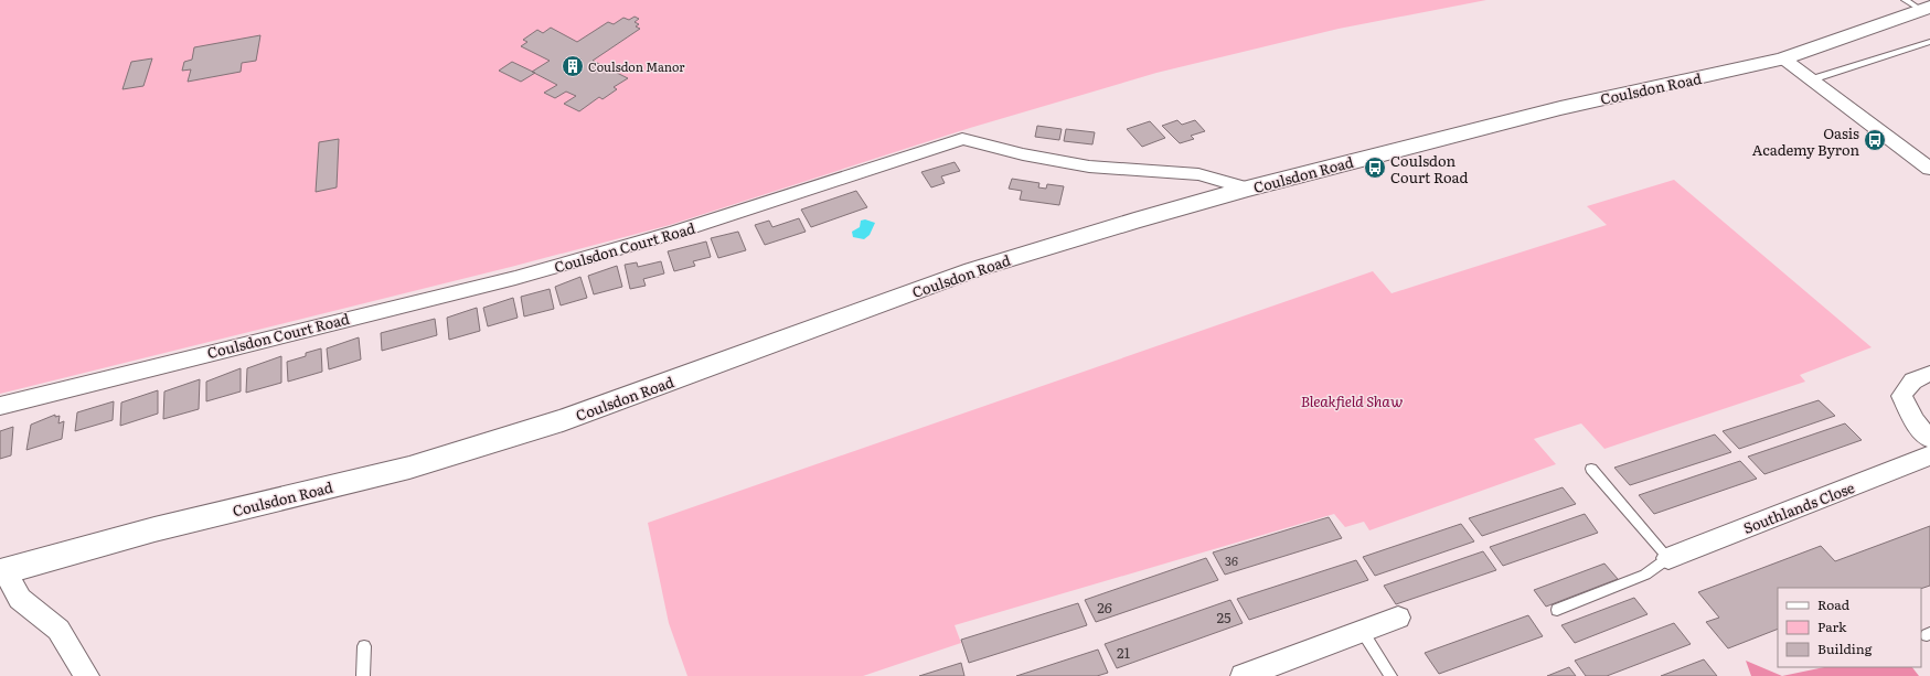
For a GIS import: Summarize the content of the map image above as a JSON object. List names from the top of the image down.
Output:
{
  "streets": {
    "main road": ["Coulsdon Road"],
    "street": ["Coulsdon Court Road", "Southlands Close"]
  },
  "crossings": [
    ["Coulsdon Road", "Coulsdon Court Road"]
  ],
  "parks": ["Bleakfield Shaw"],
  "places": {
    "building": ["Coulsdon Manor"],
    "bus stop": ["Oasis Academy Byron", "Coulsdon Court Road"]
  },
  "house_numbers": [
    "36",
    "26",
    "25",
    "21"
  ],
  "legend": ["Road", "Park", "Building"]
}
